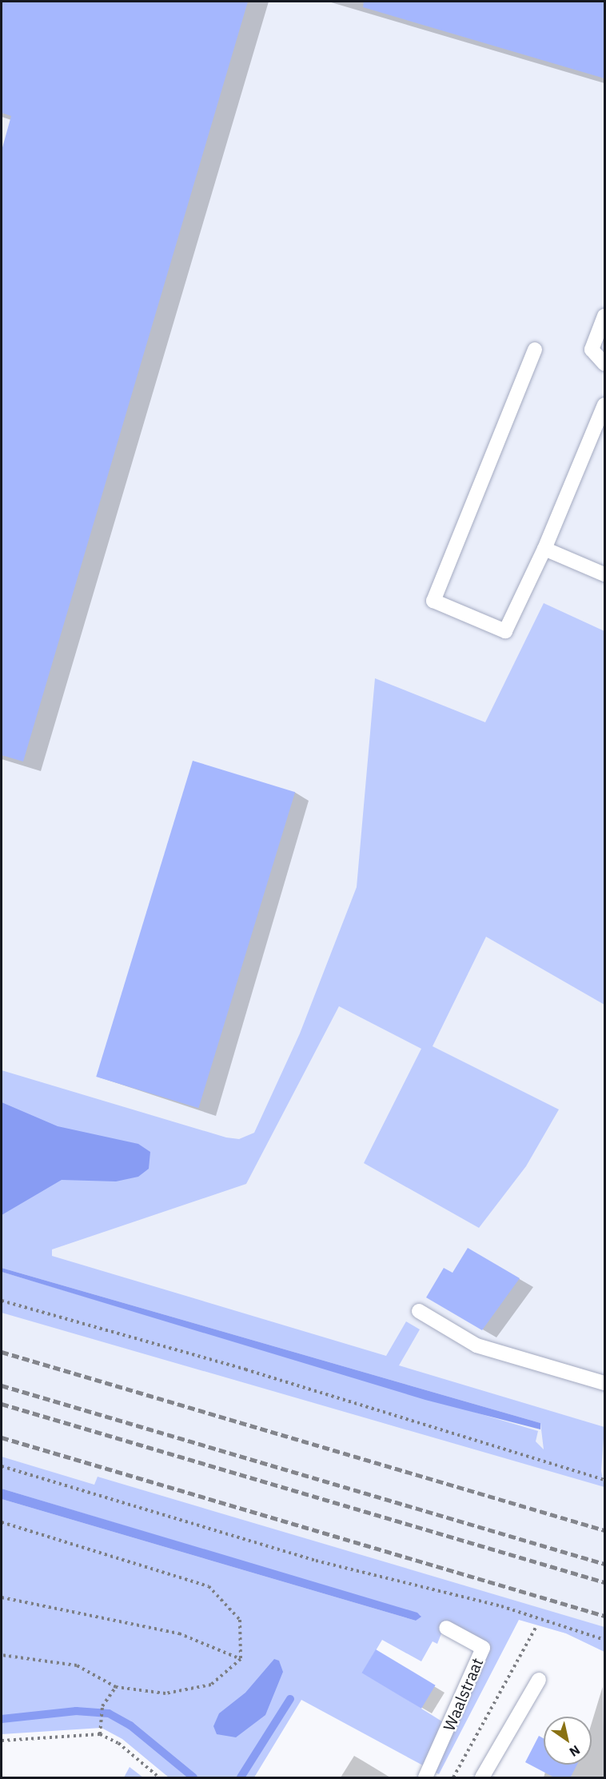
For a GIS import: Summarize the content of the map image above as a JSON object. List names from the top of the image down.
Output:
{
  "streets": {
    "lane": ["Waalstraat"]
  },
  "north": "bottom right"
}
